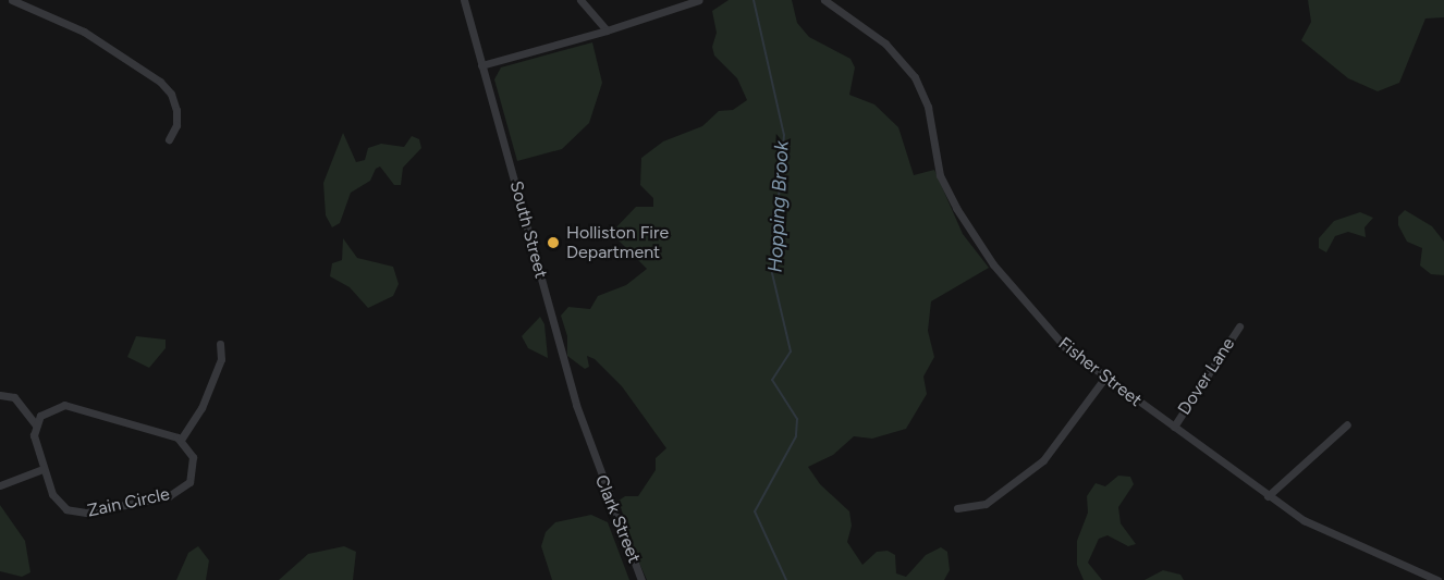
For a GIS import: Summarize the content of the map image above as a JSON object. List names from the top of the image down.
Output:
{
  "streets": {
    "street": [
      "South Street",
      "Fisher Street",
      "Dover Lane",
      "Zain Circle",
      "Clark Street"
    ]
  },
  "crossings": [
    ["South Street", "Clark Street"],
    ["Fisher Street", "Dover Lane"]
  ],
  "water": ["Hopping Brook"],
  "places": ["Holliston Fire Department"]
}
